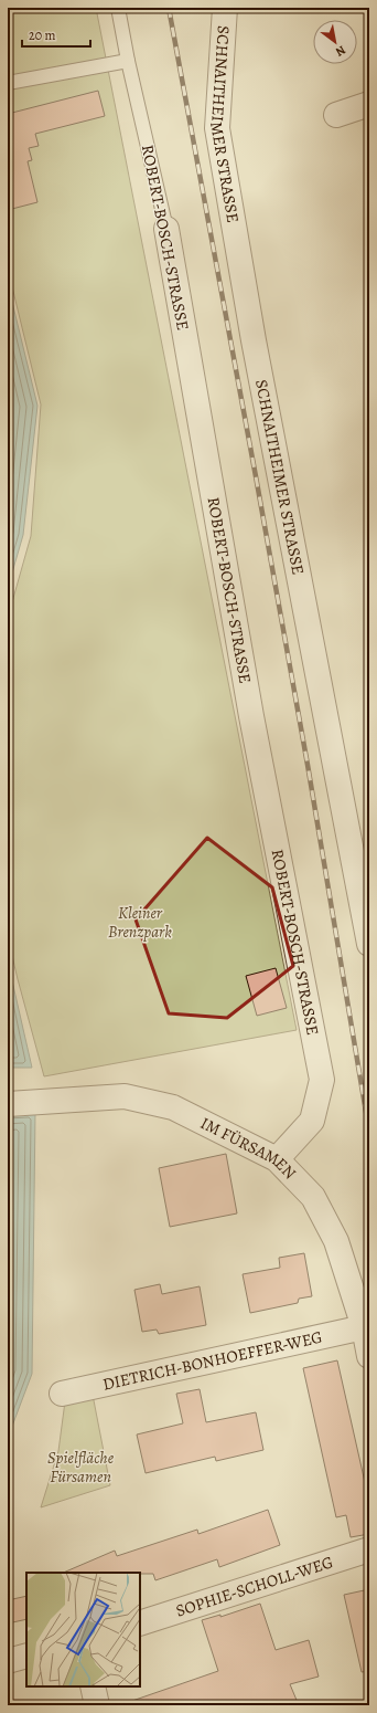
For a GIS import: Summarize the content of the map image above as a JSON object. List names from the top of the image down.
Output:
{
  "streets": {
    "street": [
      "SCHNAITHEIMER STRASSE",
      "ROBERT-BOSCH-STRASSE",
      "IM FÜRSAMEN",
      "DIETRICH-BONHOEFFER-WEG",
      "SOPHIE-SCHOLL-WEG"
    ]
  },
  "crossings": [
    ["ROBERT-BOSCH-STRASSE", "IM FÜRSAMEN"],
    ["IM FÜRSAMEN", "DIETRICH-BONHOEFFER-WEG"]
  ],
  "parks": ["Kleiner Brenzpark", "Spielfläche Fürsamen"],
  "scale_bar": "20 m",
  "north": "bottom right"
}
